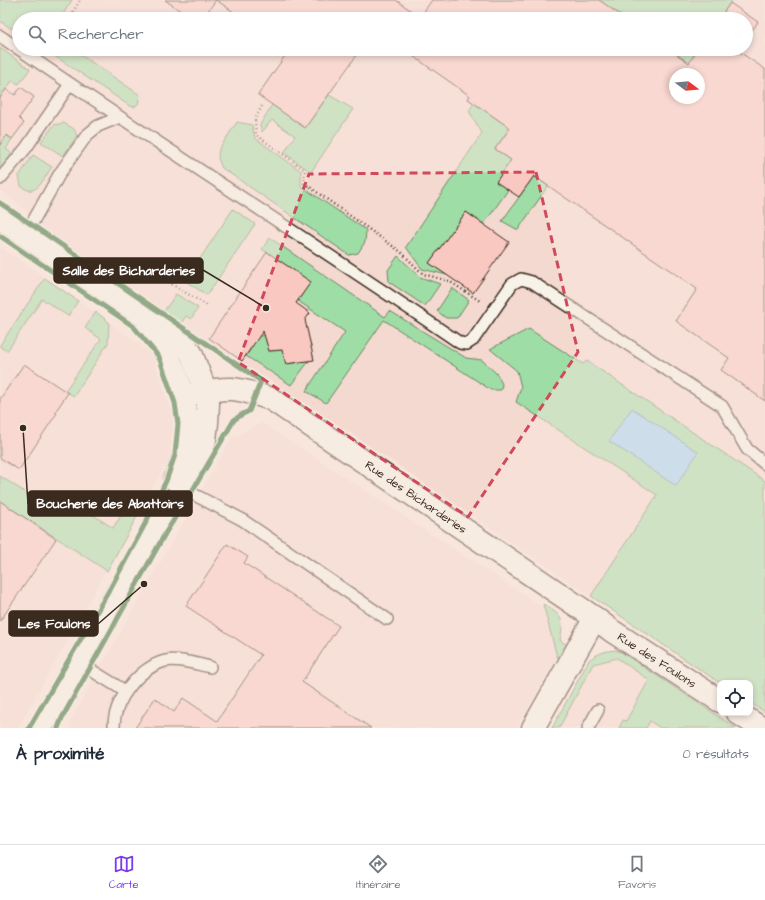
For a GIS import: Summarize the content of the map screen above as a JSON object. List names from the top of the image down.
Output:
{
  "streets": {
    "street": ["Rue des Bicharderies", "Rue des Foulons"]
  },
  "crossings": [
    ["Rue des Bicharderies", "Rue des Foulons"]
  ],
  "places": ["Salle des Bicharderies", "Boucherie des Abattoirs", "Les Foulons"],
  "north": "right",
  "page": {
    "search": "Rechercher",
    "heading": ["À proximité", "0 résultats"],
    "nav": ["Carte", "Itinéraire", "Favoris"]
  }
}
